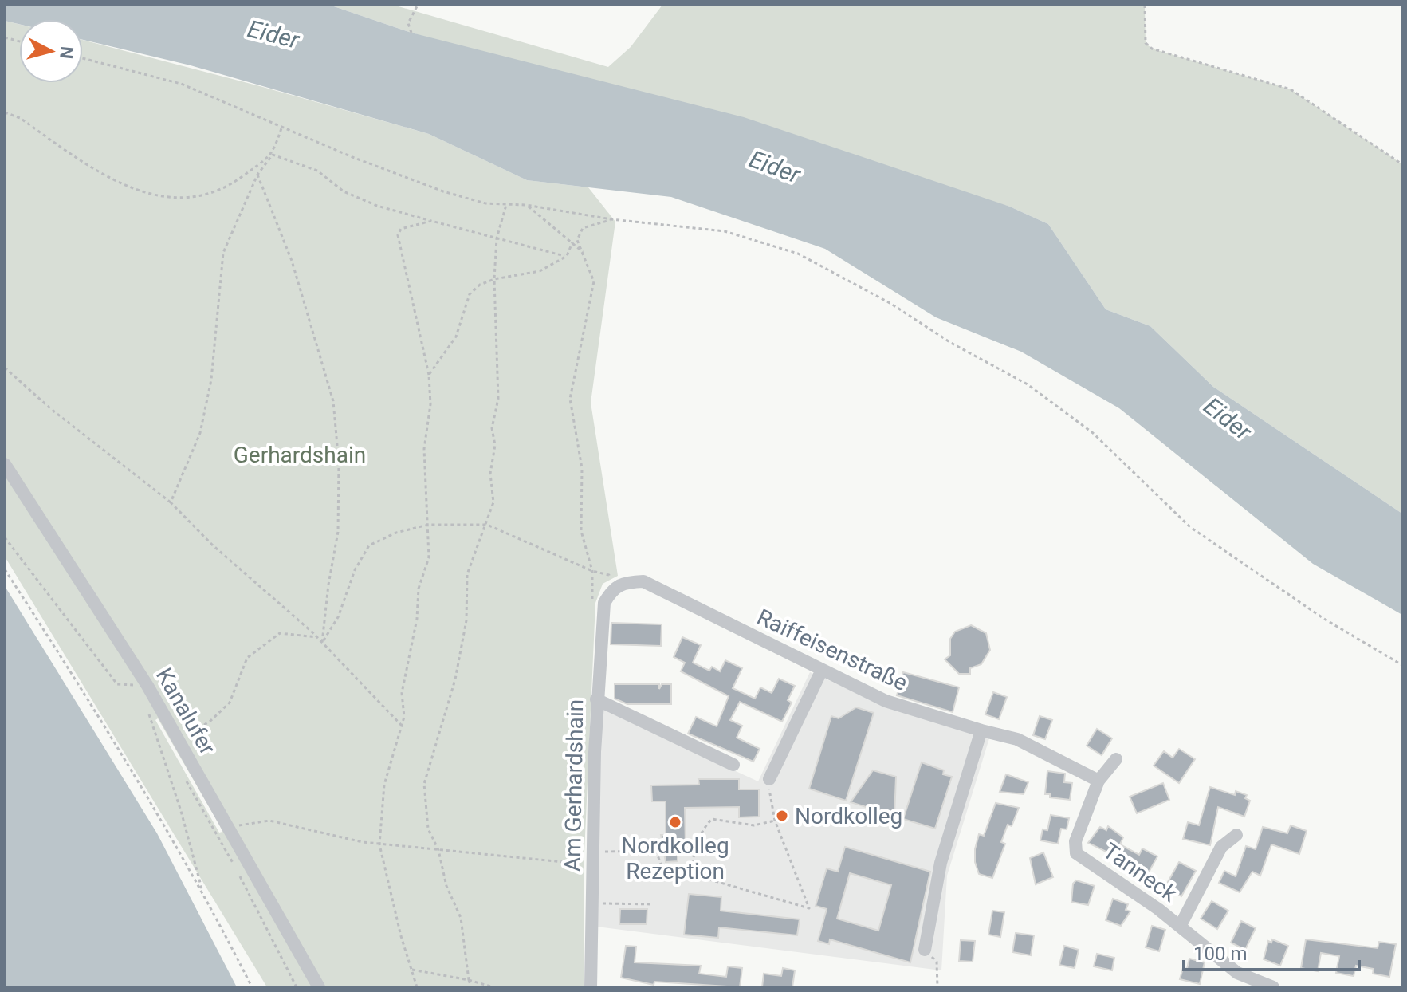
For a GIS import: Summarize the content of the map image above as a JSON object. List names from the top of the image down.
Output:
{
  "streets": {
    "street": [
      "Raiffeisenstraße",
      "Kanalufer",
      "Am Gerhardshain",
      "Tanneck"
    ]
  },
  "crossings": [
    ["Raiffeisenstraße", "Am Gerhardshain"]
  ],
  "water": ["Eider"],
  "parks": ["Gerhardshain"],
  "places": ["Nordkolleg", "Nordkolleg Rezeption"],
  "scale_bar": "100 m",
  "north": "right"
}
